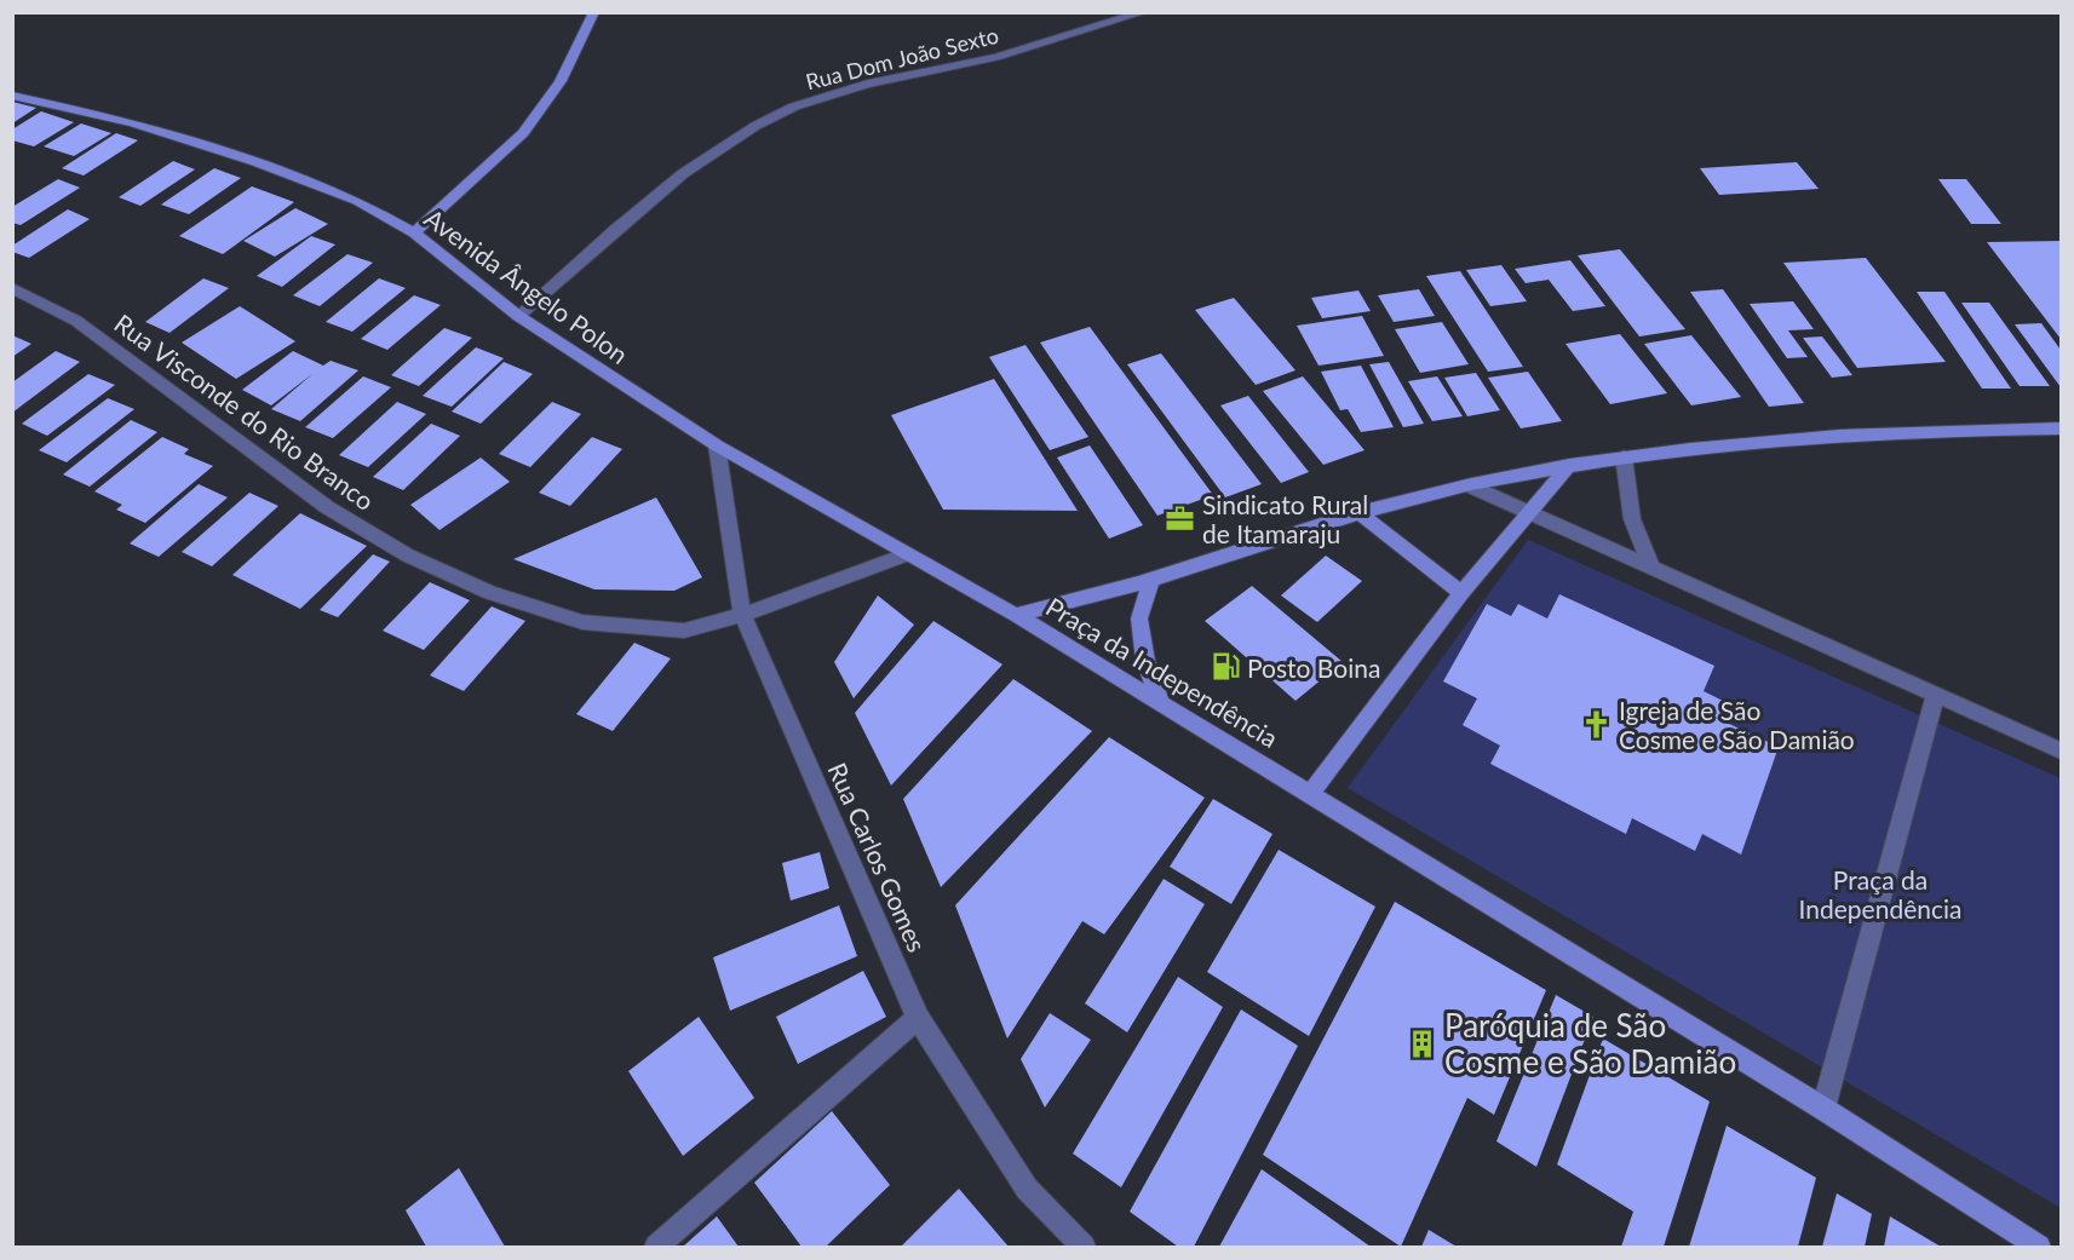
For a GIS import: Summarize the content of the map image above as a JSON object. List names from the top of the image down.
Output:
{
  "streets": {
    "street": [
      "Rua Dom João Sexto",
      "Avenida Ângelo Polon",
      "Rua Visconde do Rio Branco",
      "Praça da Independência",
      "Rua Carlos Gomes"
    ]
  },
  "crossings": [
    ["Rua Dom João Sexto", "Avenida Ângelo Polon"],
    ["Avenida Ângelo Polon", "Rua Visconde do Rio Branco"],
    ["Avenida Ângelo Polon", "Praça da Independência"],
    ["Avenida Ângelo Polon", "Rua Carlos Gomes"],
    ["Rua Visconde do Rio Branco", "Rua Carlos Gomes"]
  ],
  "parks": ["Praça da Independência"],
  "places": {
    "office": ["Sindicato Rural de Itamaraju"],
    "fuel station": ["Posto Boina"],
    "church": ["Igreja de São Cosme e São Damião"],
    "building": ["Paróquia de São Cosme e São Damião"]
  }
}
